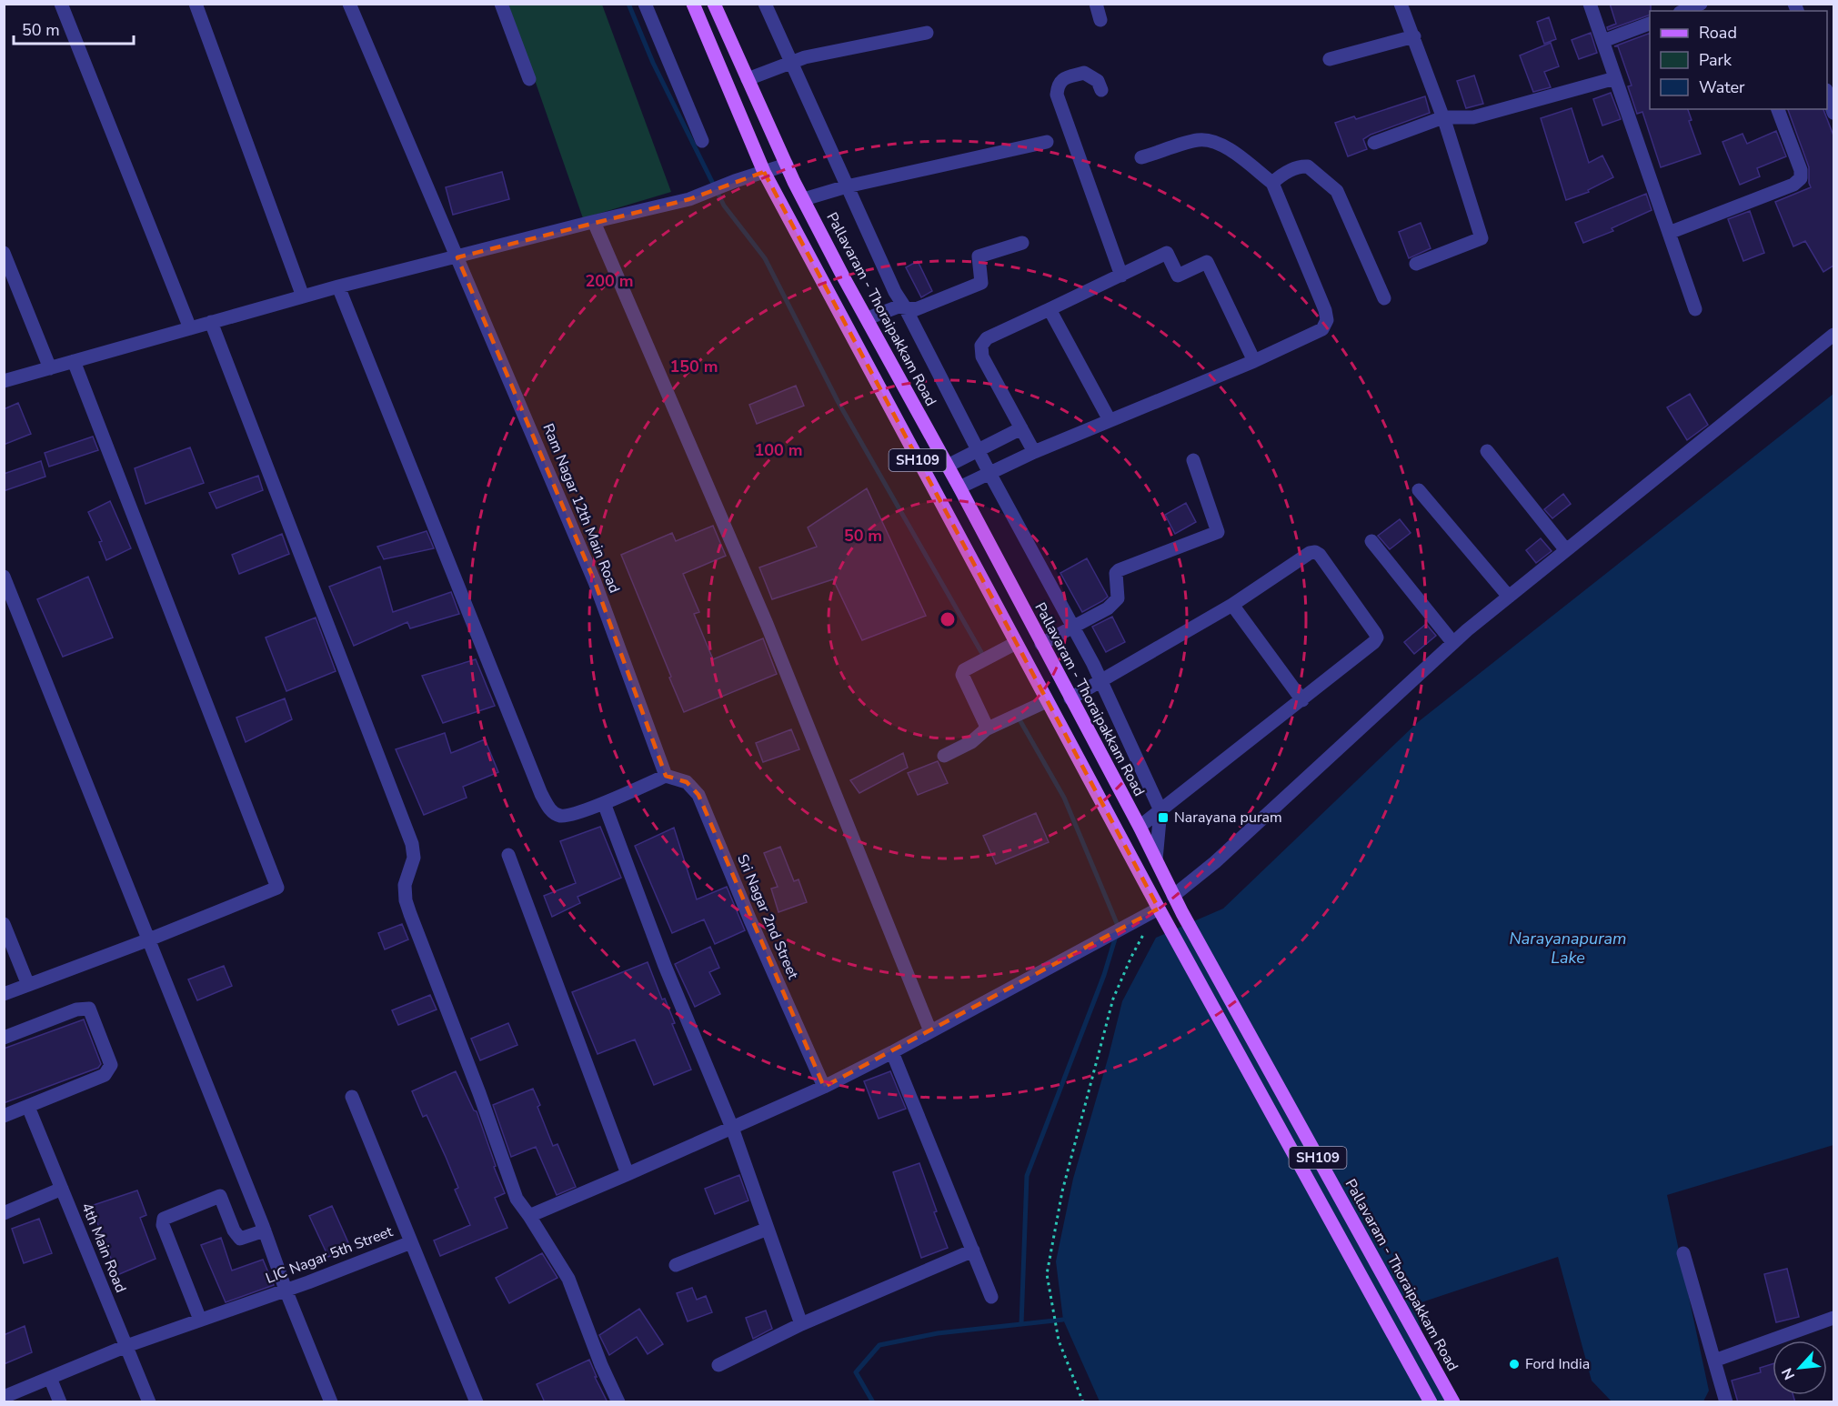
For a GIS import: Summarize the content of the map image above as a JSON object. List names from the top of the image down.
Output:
{
  "streets": {
    "main road": ["Pallavaram - Thoraipakkam Road", "SH109"],
    "street": [
      "Ram Nagar 12th Main Road",
      "Sri Nagar 2nd Street",
      "4th Main Road",
      "LIC Nagar 5th Street"
    ]
  },
  "crossings": [
    ["Ram Nagar 12th Main Road", "Sri Nagar 2nd Street"],
    ["4th Main Road", "LIC Nagar 5th Street"]
  ],
  "water": ["Narayanapuram Lake"],
  "places": {
    "transit": ["Narayana puram"],
    "other": ["Ford India"]
  },
  "legend": ["Road", "Park", "Water"],
  "scale_bar": "50 m",
  "north": "bottom left",
  "rings": [
    "200 m",
    "150 m",
    "100 m",
    "50 m"
  ]
}
